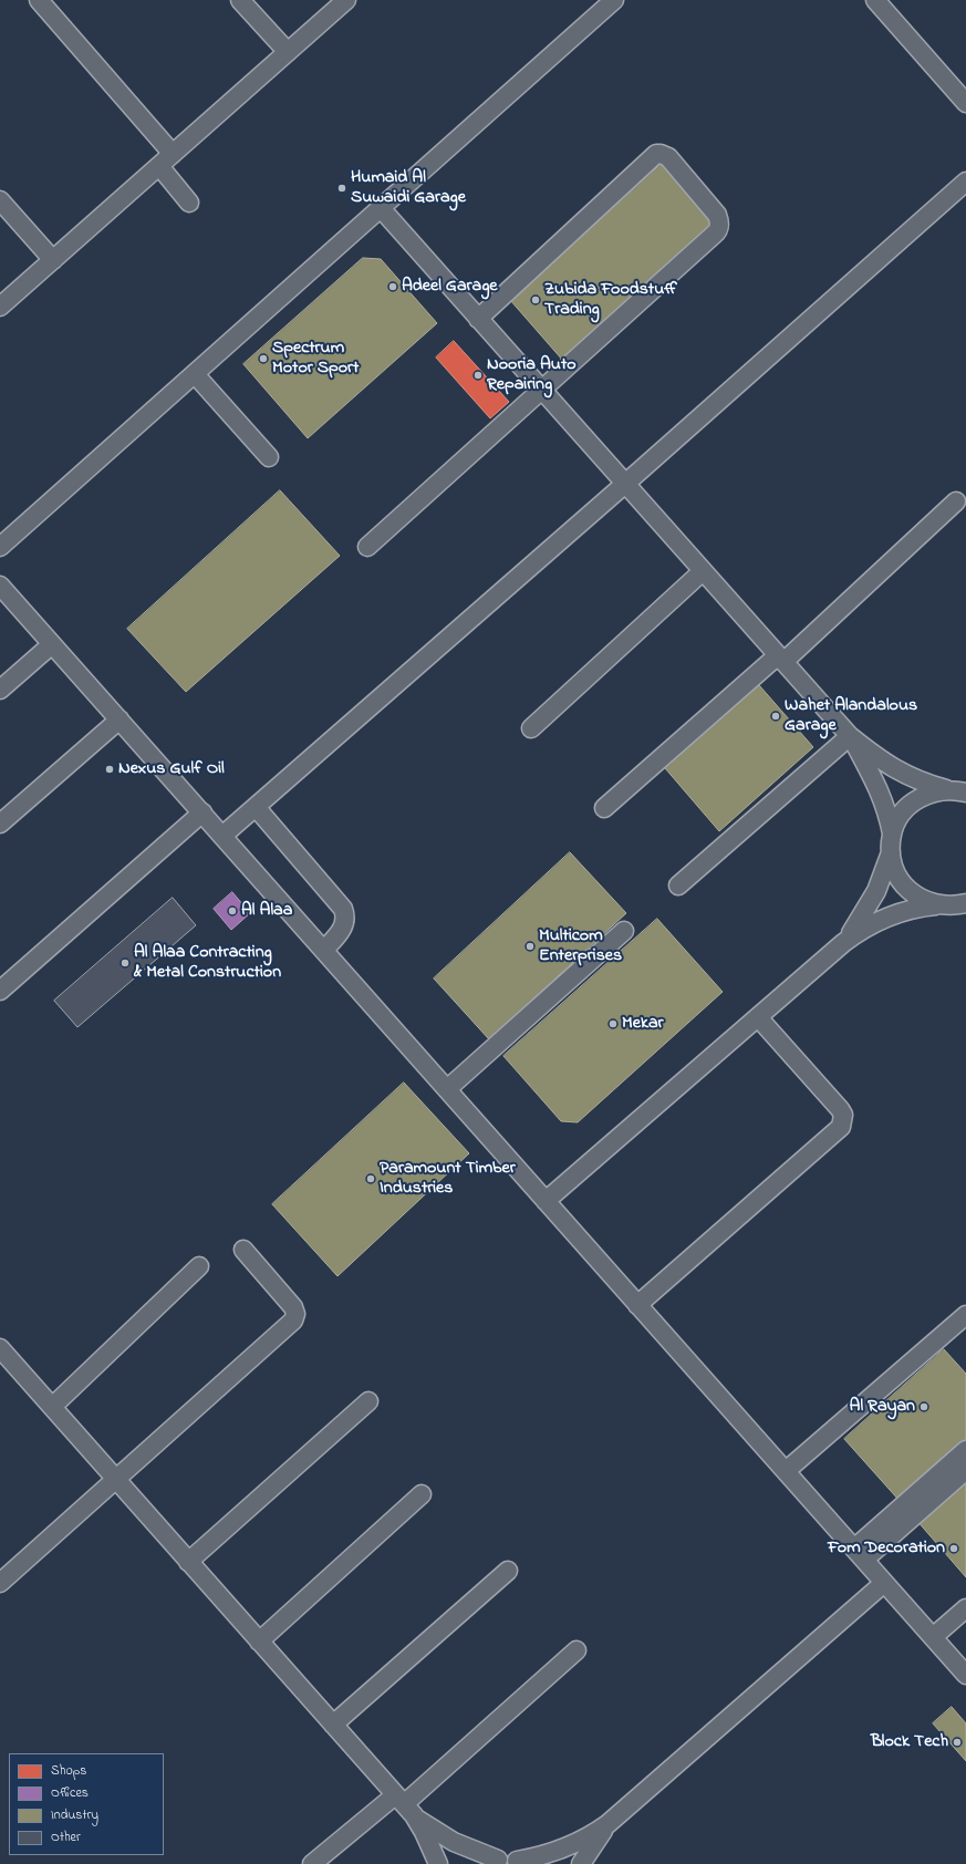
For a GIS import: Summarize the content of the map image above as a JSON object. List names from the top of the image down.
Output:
{
  "places": [
    "Humaid Al Suwaidi Garage",
    "Adeel Garage",
    "Zubida Foodstuff Trading",
    "Spectrum Motor Sport",
    "Nooria Auto Repairing",
    "Wahet Alandalous Garage",
    "Nexus Gulf Oil",
    "Al Alaa",
    "Multicom Enterprises",
    "Al Alaa Contracting & Metal Construction",
    "Mekar",
    "Paramount Timber Industries",
    "Al Rayan",
    "Fom Decoration",
    "Block Tech"
  ],
  "legend": [
    "Shops",
    "Offices",
    "Industry",
    "Other"
  ]
}
